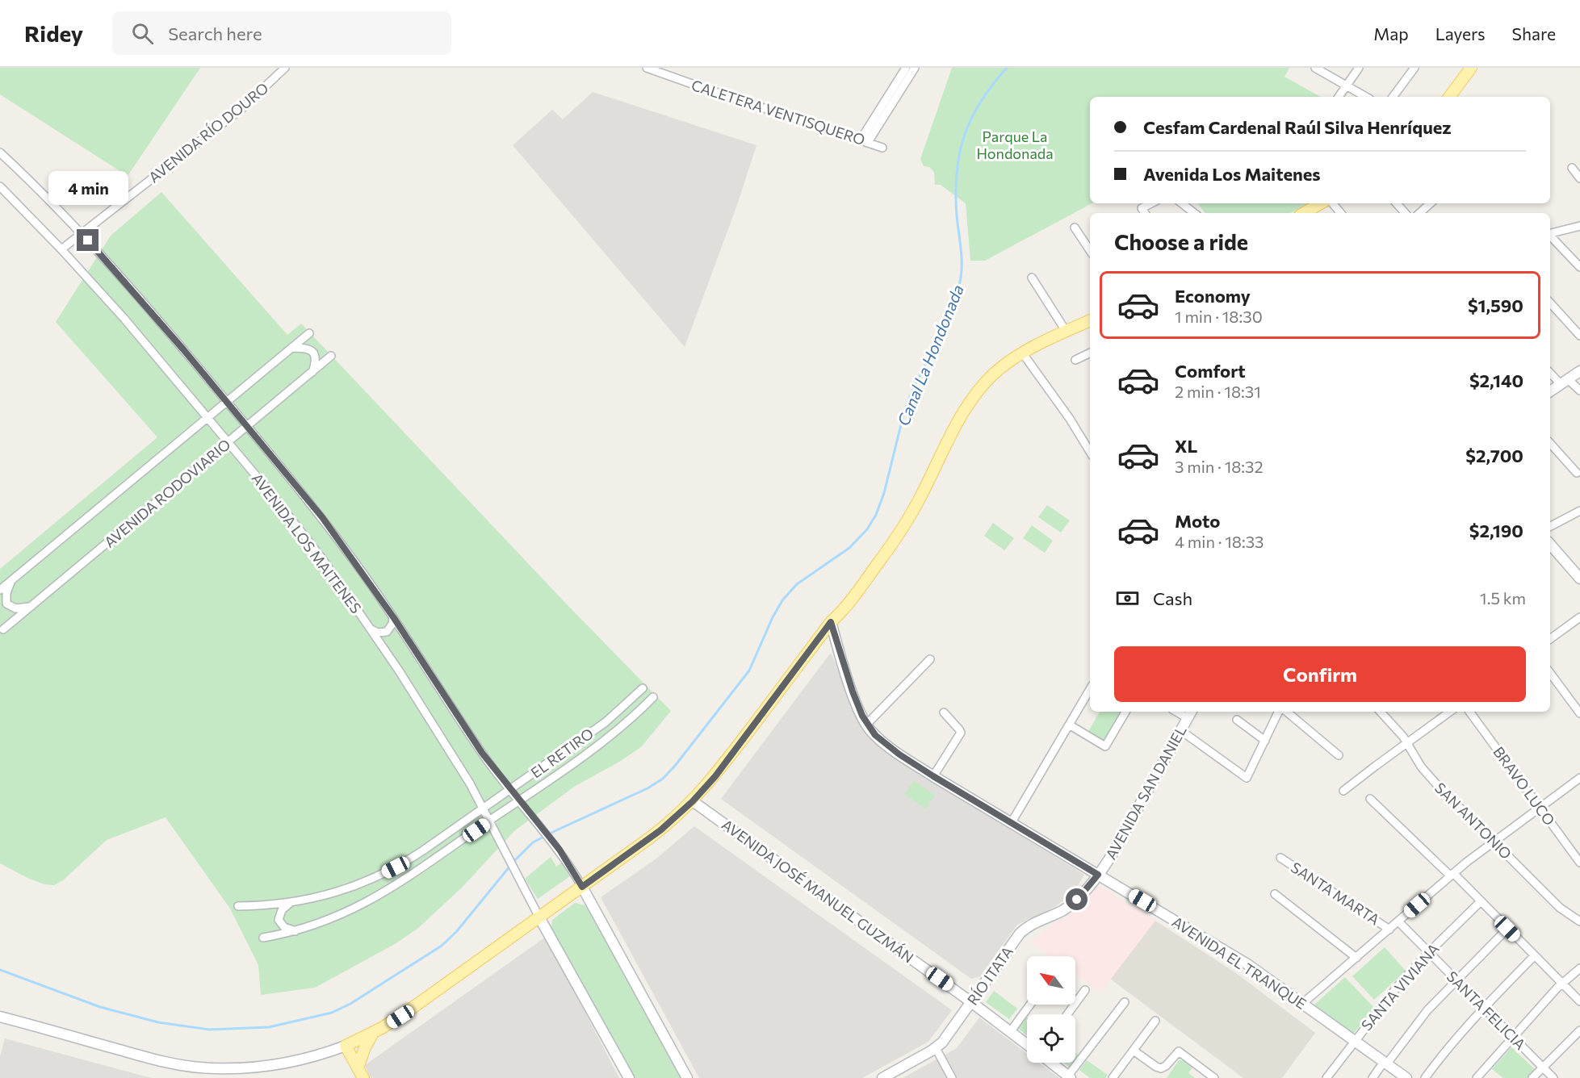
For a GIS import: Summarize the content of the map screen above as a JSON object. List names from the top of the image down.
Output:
{
  "streets": {
    "street": [
      "CALETERA VENTISQUERO",
      "AVENIDA RÍO DOURO",
      "AVENIDA RODOVIARIO",
      "AVENIDA LOS MAITENES",
      "EL RETIRO",
      "BRAVO LUCO",
      "AVENIDA SAN DANIEL",
      "SAN ANTONIO",
      "AVENIDA JOSÉ MANUEL GUZMÁN",
      "SANTA MARTA",
      "AVENIDA EL TRANQUE",
      "RÍO ITATA",
      "SANTA VIVIANA",
      "SANTA FELICIA"
    ]
  },
  "crossings": [
    ["AVENIDA RÍO DOURO", "AVENIDA LOS MAITENES"],
    ["AVENIDA RODOVIARIO", "AVENIDA LOS MAITENES"],
    ["AVENIDA LOS MAITENES", "EL RETIRO"],
    ["BRAVO LUCO", "SANTA MARTA"],
    ["AVENIDA SAN DANIEL", "AVENIDA EL TRANQUE"],
    ["AVENIDA SAN DANIEL", "RÍO ITATA"],
    ["SAN ANTONIO", "SANTA MARTA"],
    ["AVENIDA JOSÉ MANUEL GUZMÁN", "RÍO ITATA"],
    ["SANTA MARTA", "AVENIDA EL TRANQUE"],
    ["SANTA MARTA", "SANTA FELICIA"],
    ["AVENIDA EL TRANQUE", "RÍO ITATA"],
    ["AVENIDA EL TRANQUE", "SANTA VIVIANA"],
    ["SANTA VIVIANA", "SANTA FELICIA"]
  ],
  "water": ["Canal La Hondonada"],
  "parks": ["Parque La Hondonada"],
  "north": "top left",
  "page": {
    "header": "Ridey",
    "search": "Search here",
    "nav": ["Map", "Layers", "Share"],
    "banner": ["Cesfam Cardenal Raúl Silva Henríquez", "Avenida Los Maitenes"],
    "bubble": "4 min",
    "heading": "Choose a ride",
    "list": [
      {
        "name": "Economy",
        "note": "1 min · 18:30",
        "value": "$1,590"
      },
      {
        "name": "Comfort",
        "note": "2 min · 18:31",
        "value": "$2,140"
      },
      {
        "name": "XL",
        "note": "3 min · 18:32",
        "value": "$2,700"
      },
      {
        "name": "Moto",
        "note": "4 min · 18:33",
        "value": "$2,190"
      }
    ],
    "pay": ["Cash", "1.5 km"],
    "buttons": "Confirm"
  }
}
